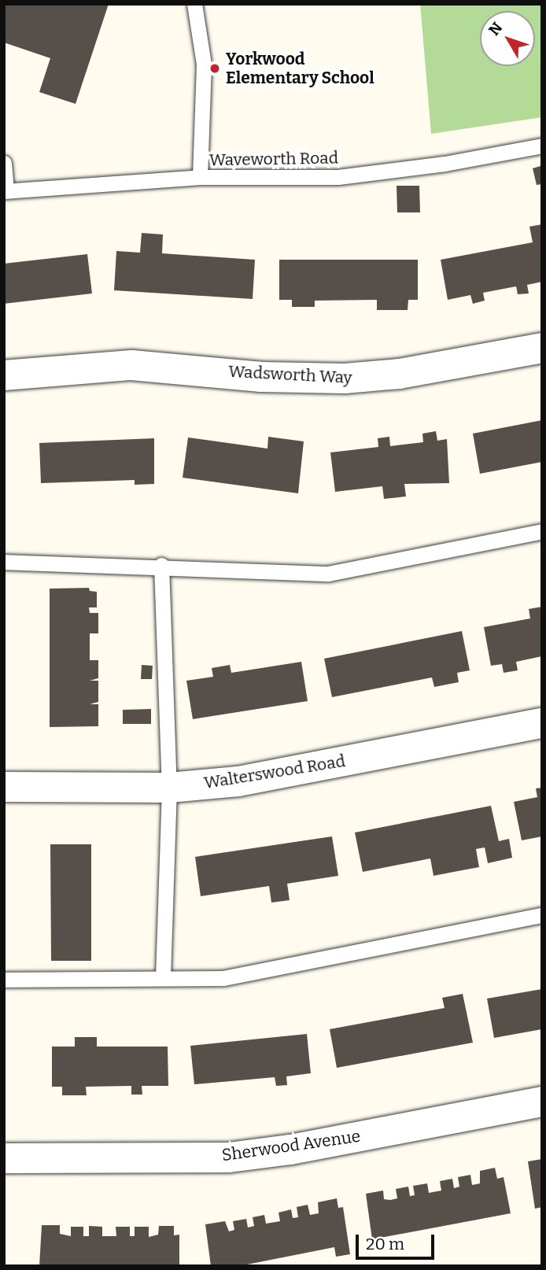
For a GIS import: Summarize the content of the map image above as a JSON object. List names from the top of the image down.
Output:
{
  "streets": {
    "street": ["Wadsworth Way", "Walterswood Road", "Sherwood Avenue"],
    "lane": ["Waveworth Road"]
  },
  "places": ["Yorkwood Elementary School"],
  "scale_bar": "20 m",
  "north": "top left"
}
